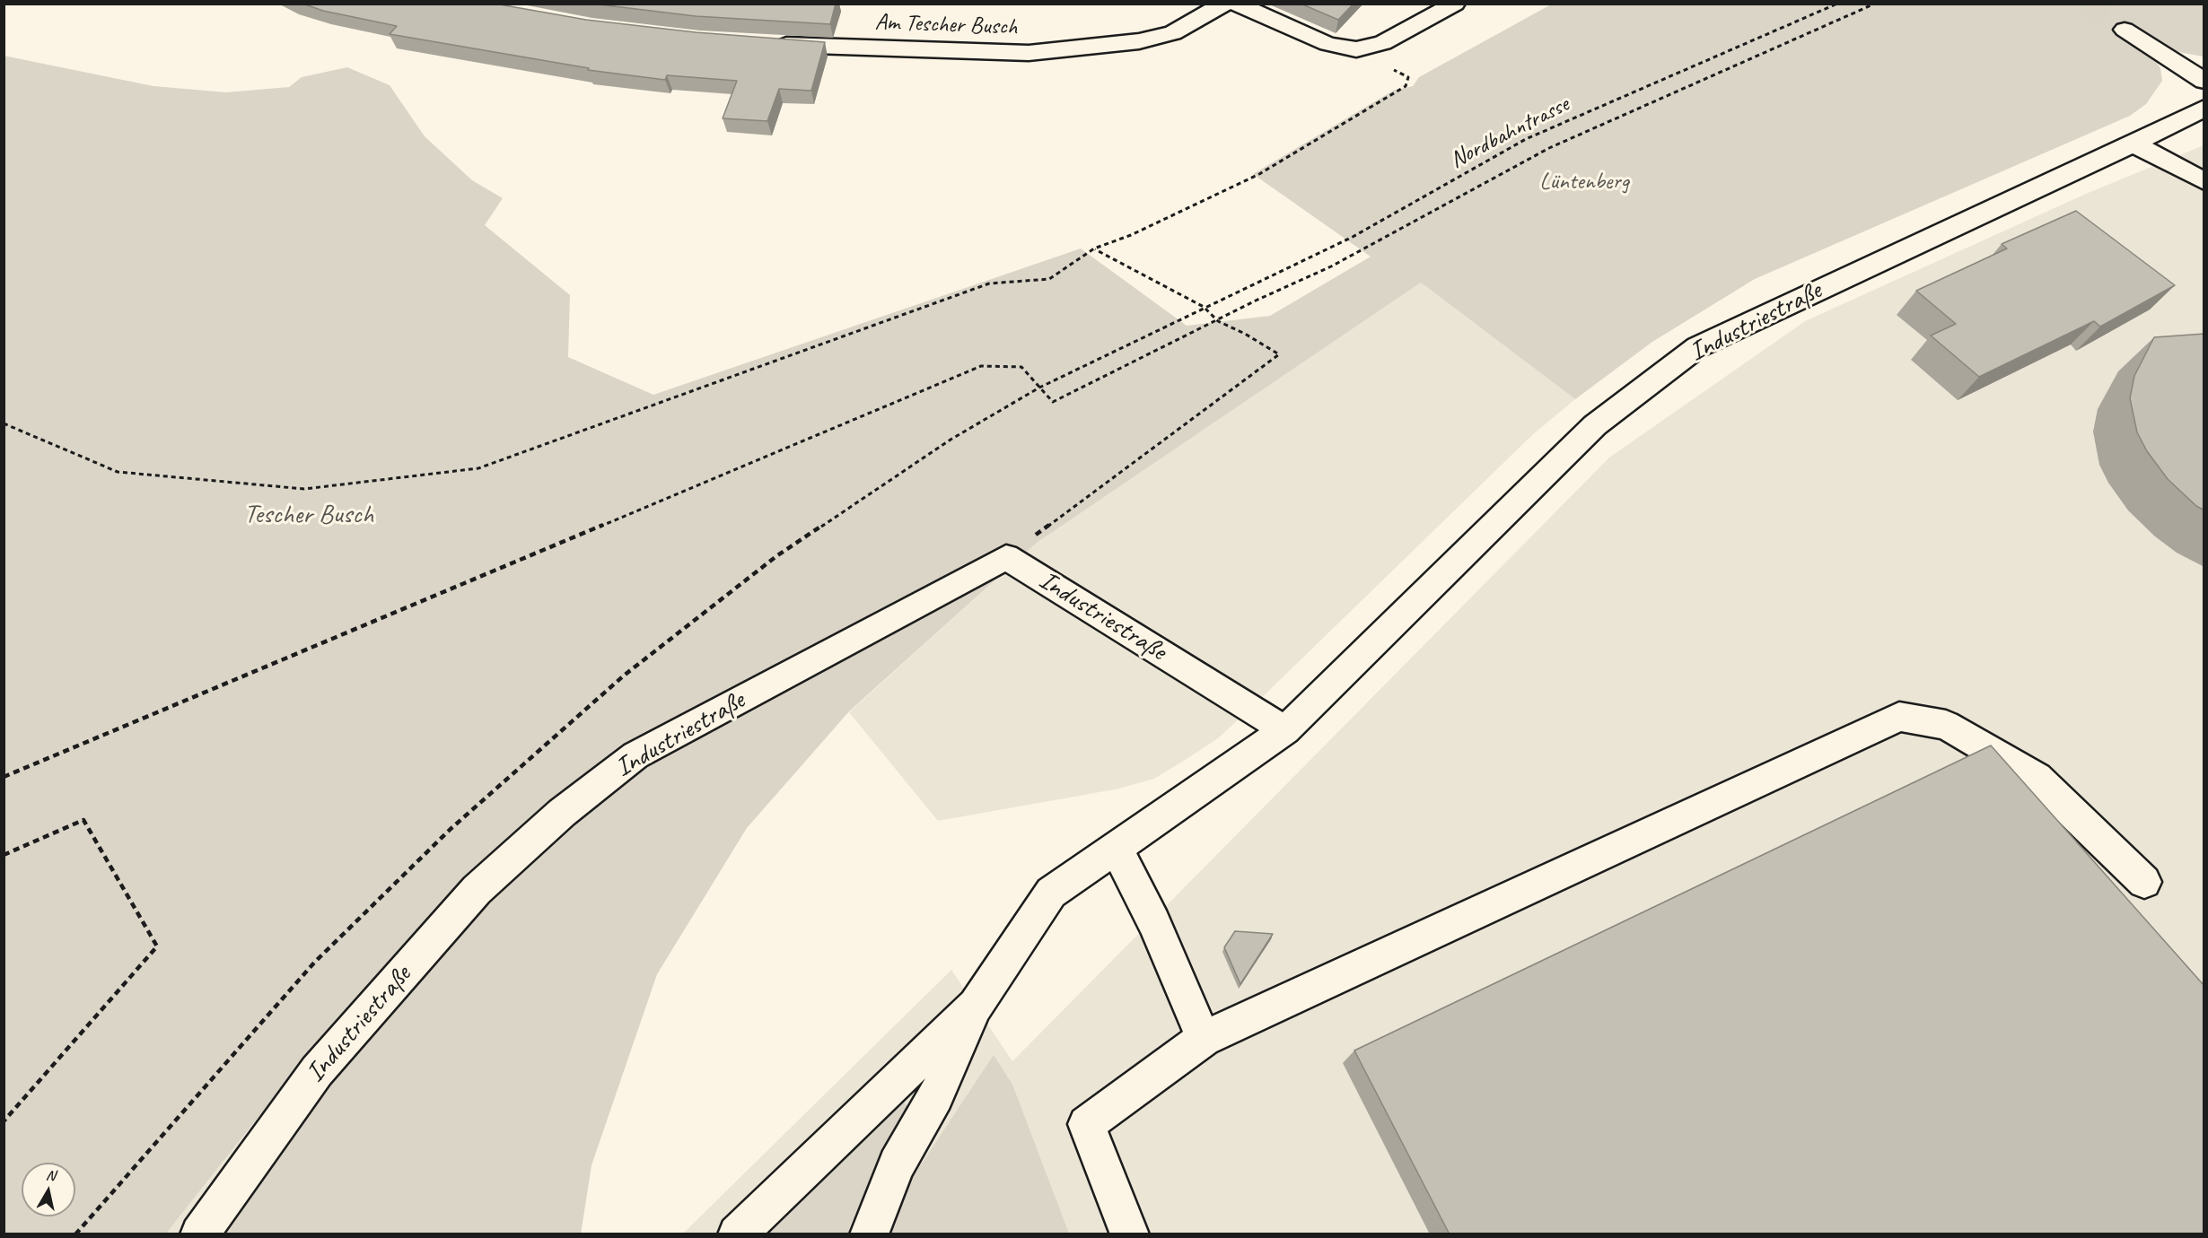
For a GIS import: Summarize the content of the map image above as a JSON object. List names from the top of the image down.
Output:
{
  "streets": {
    "street": ["Am Tescher Busch", "Industriestraße"],
    "path": ["Nordbahntrasse"]
  },
  "parks": ["Lüntenberg", "Tescher Busch"],
  "north": "top"
}
